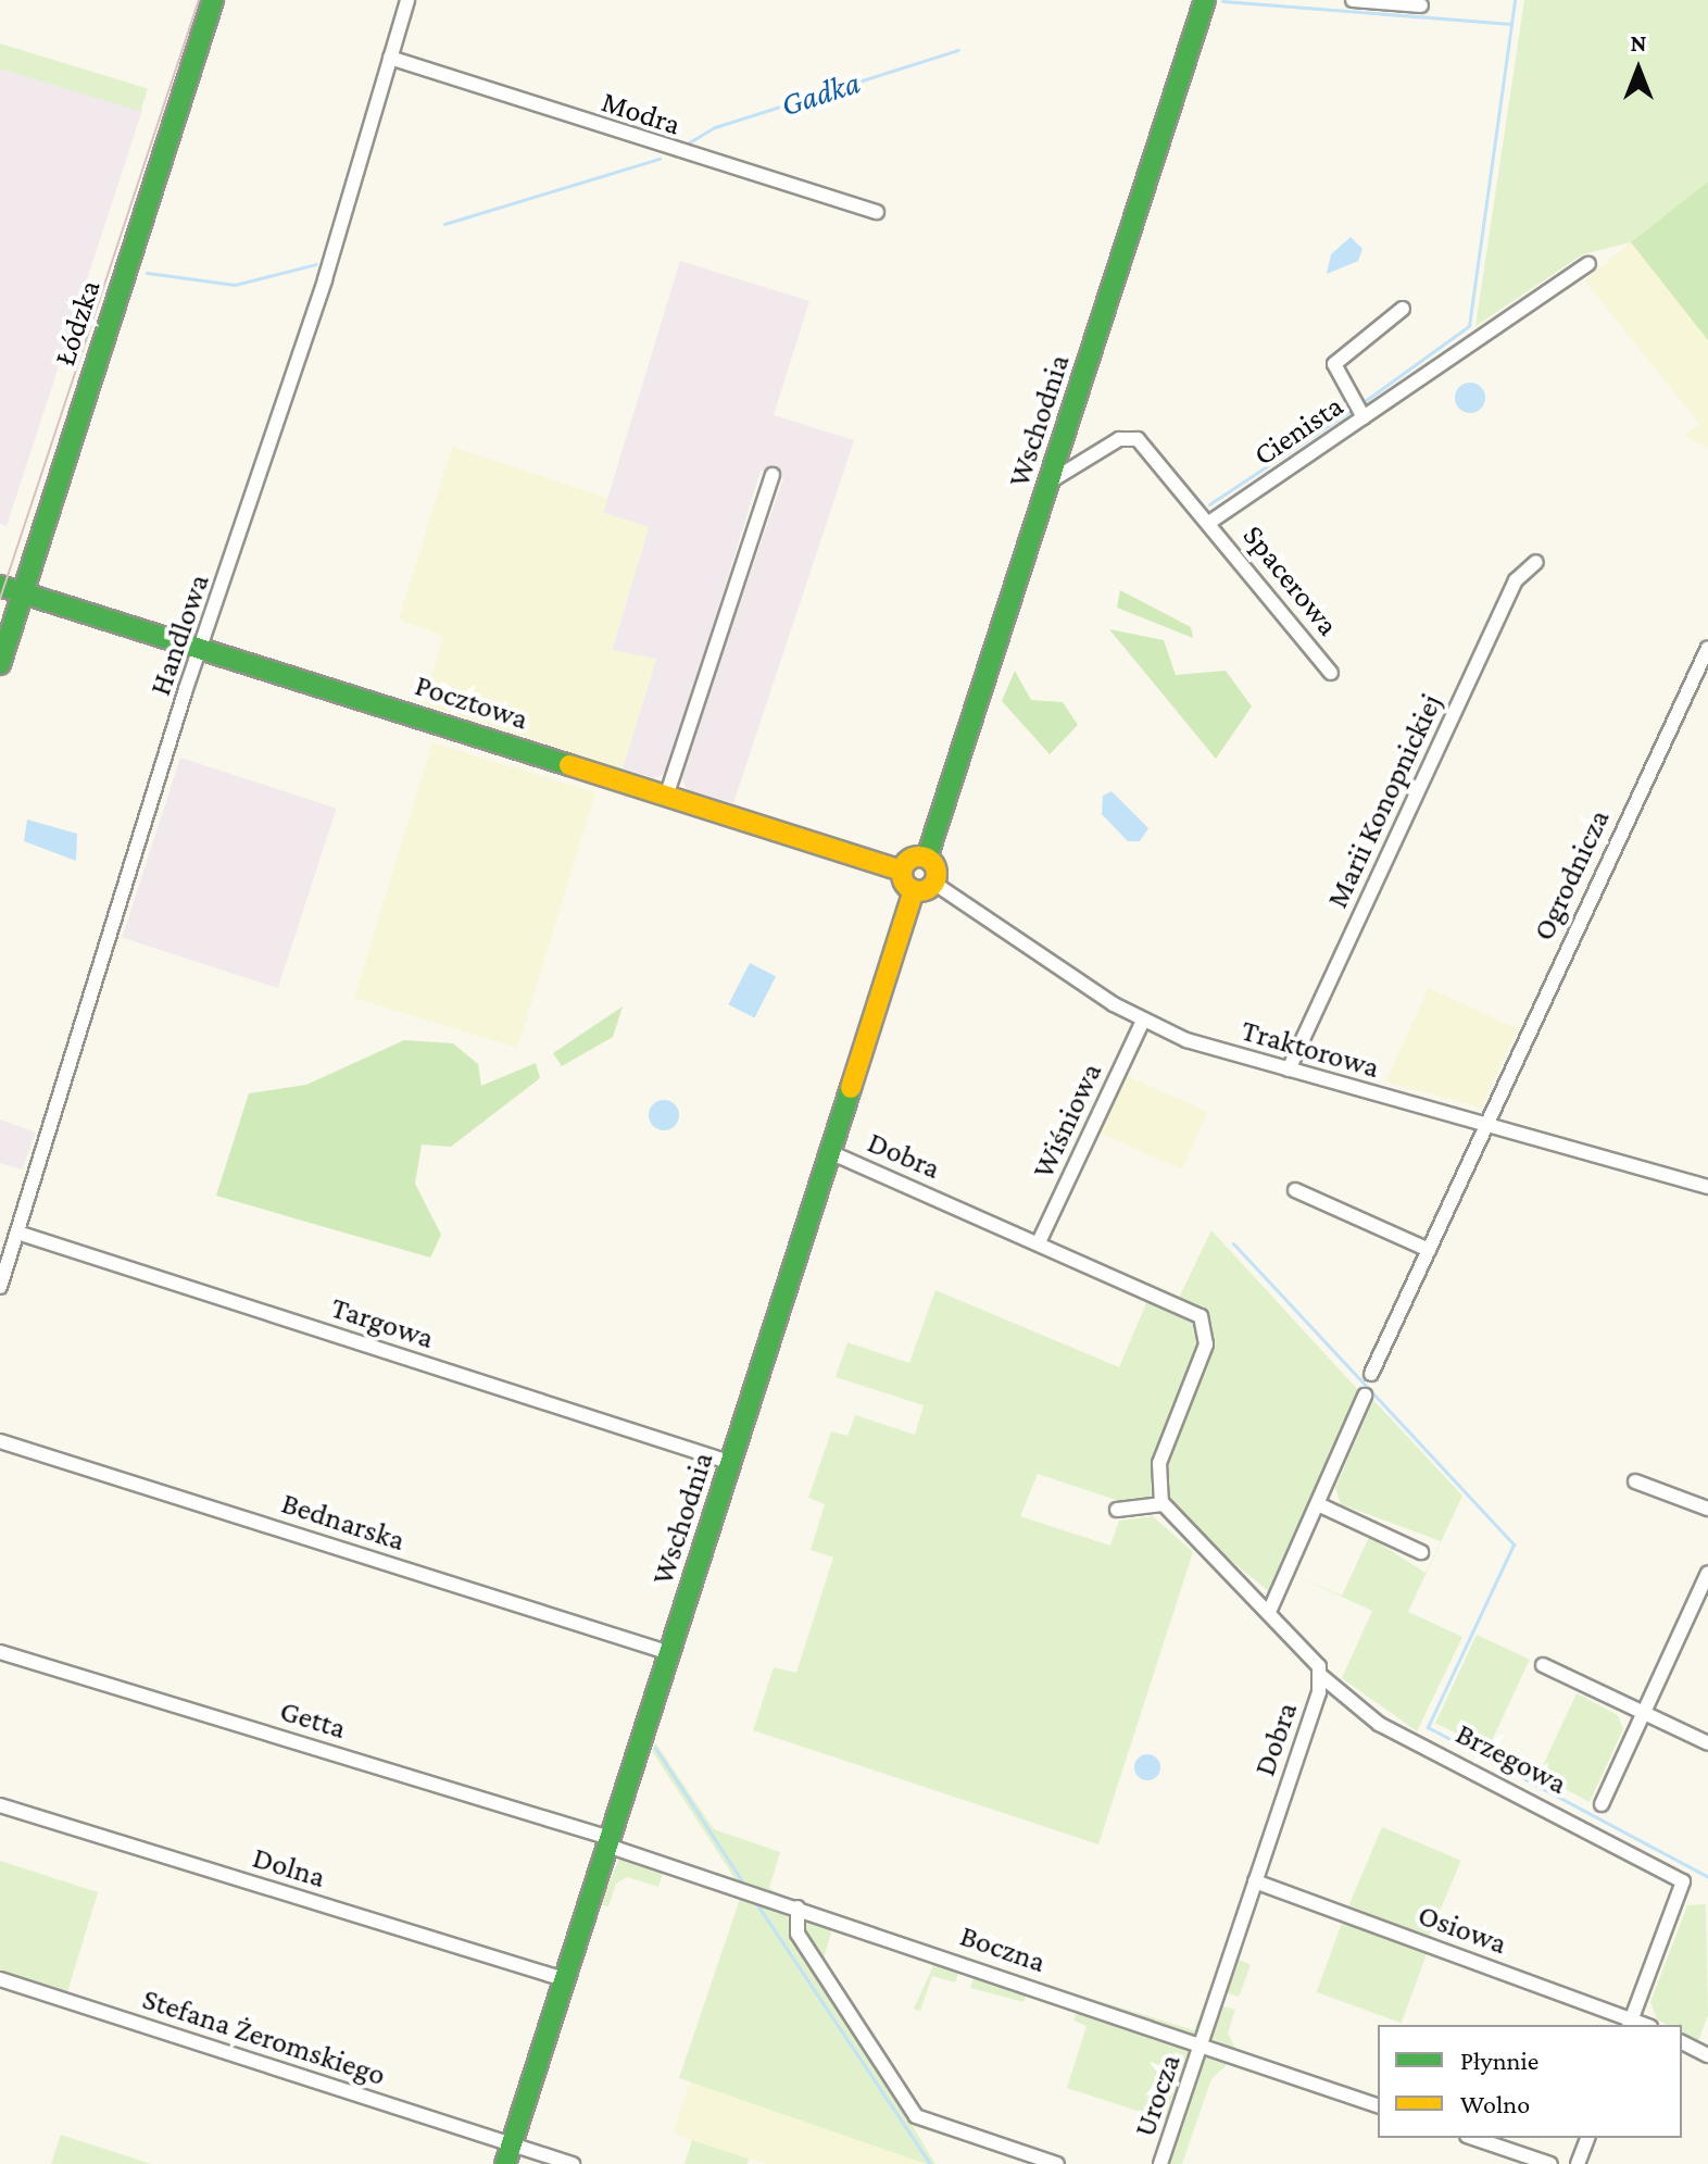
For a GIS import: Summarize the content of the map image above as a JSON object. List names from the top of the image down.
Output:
{
  "streets": {
    "street": [
      "Modra",
      "Łódzka",
      "Wschodnia",
      "Cienista",
      "Spacerowa",
      "Handlowa",
      "Pocztowa",
      "Marii Konopnickiej",
      "Ogrodnicza",
      "Traktorowa",
      "Wiśniowa",
      "Dobra",
      "Targowa",
      "Bednarska",
      "Getta",
      "Brzegowa",
      "Dolna",
      "Osiowa",
      "Boczna",
      "Stefana Żeromskiego",
      "Urocza"
    ]
  },
  "crossings": [
    ["Modra", "Handlowa"],
    ["Łódzka", "Pocztowa"],
    ["Wschodnia", "Dobra"],
    ["Wschodnia", "Targowa"],
    ["Wschodnia", "Bednarska"],
    ["Wschodnia", "Getta"],
    ["Wschodnia", "Dolna"],
    ["Wschodnia", "Boczna"],
    ["Wschodnia", "Stefana Żeromskiego"],
    ["Cienista", "Spacerowa"],
    ["Handlowa", "Pocztowa"],
    ["Handlowa", "Targowa"],
    ["Marii Konopnickiej", "Traktorowa"],
    ["Ogrodnicza", "Traktorowa"],
    ["Traktorowa", "Wiśniowa"],
    ["Wiśniowa", "Dobra"],
    ["Dobra", "Brzegowa"],
    ["Dobra", "Osiowa"],
    ["Dobra", "Boczna"],
    ["Dobra", "Urocza"],
    ["Getta", "Boczna"],
    ["Brzegowa", "Osiowa"],
    ["Boczna", "Urocza"]
  ],
  "water": ["Gadka"],
  "legend": ["Płynnie", "Wolno"],
  "north": "top"
}
